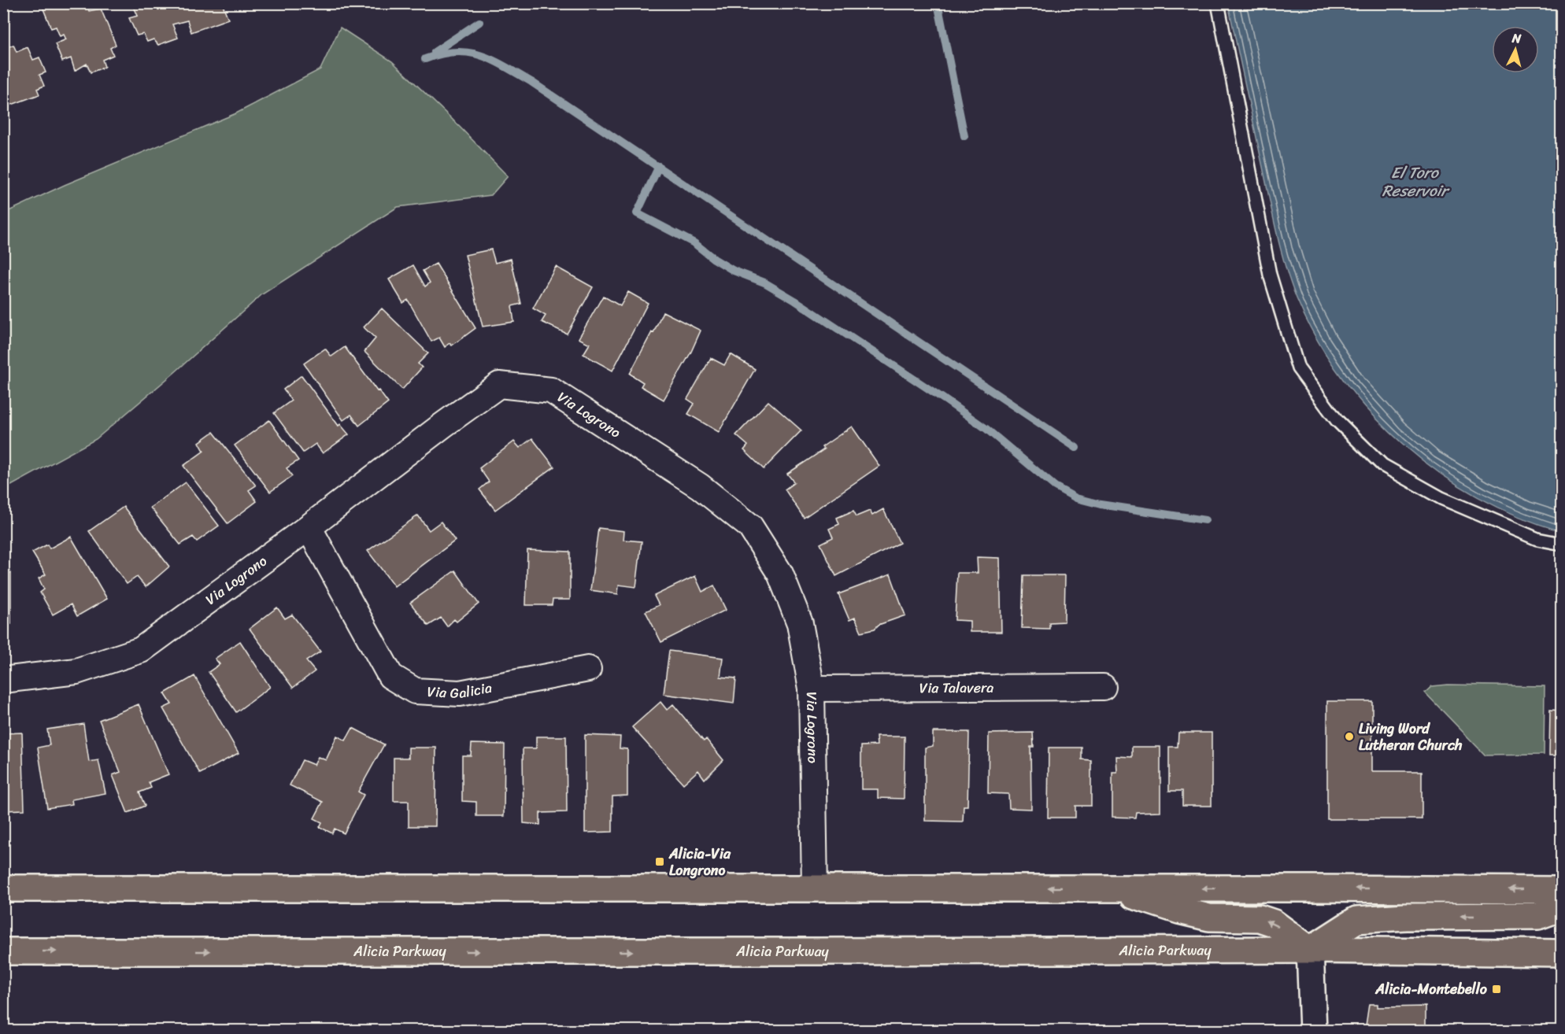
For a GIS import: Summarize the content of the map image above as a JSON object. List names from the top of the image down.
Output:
{
  "streets": {
    "main road": ["Alicia Parkway"],
    "street": ["Via Logrono", "Via Talavera", "Via Galicia"]
  },
  "crossings": [
    ["Via Logrono", "Via Talavera"],
    ["Via Logrono", "Via Galicia"]
  ],
  "water": ["El Toro Reservoir"],
  "places": {
    "other": ["Living Word Lutheran Church"],
    "transit": ["Alicia-Via Longrono", "Alicia-Montebello"]
  },
  "north": "top"
}
